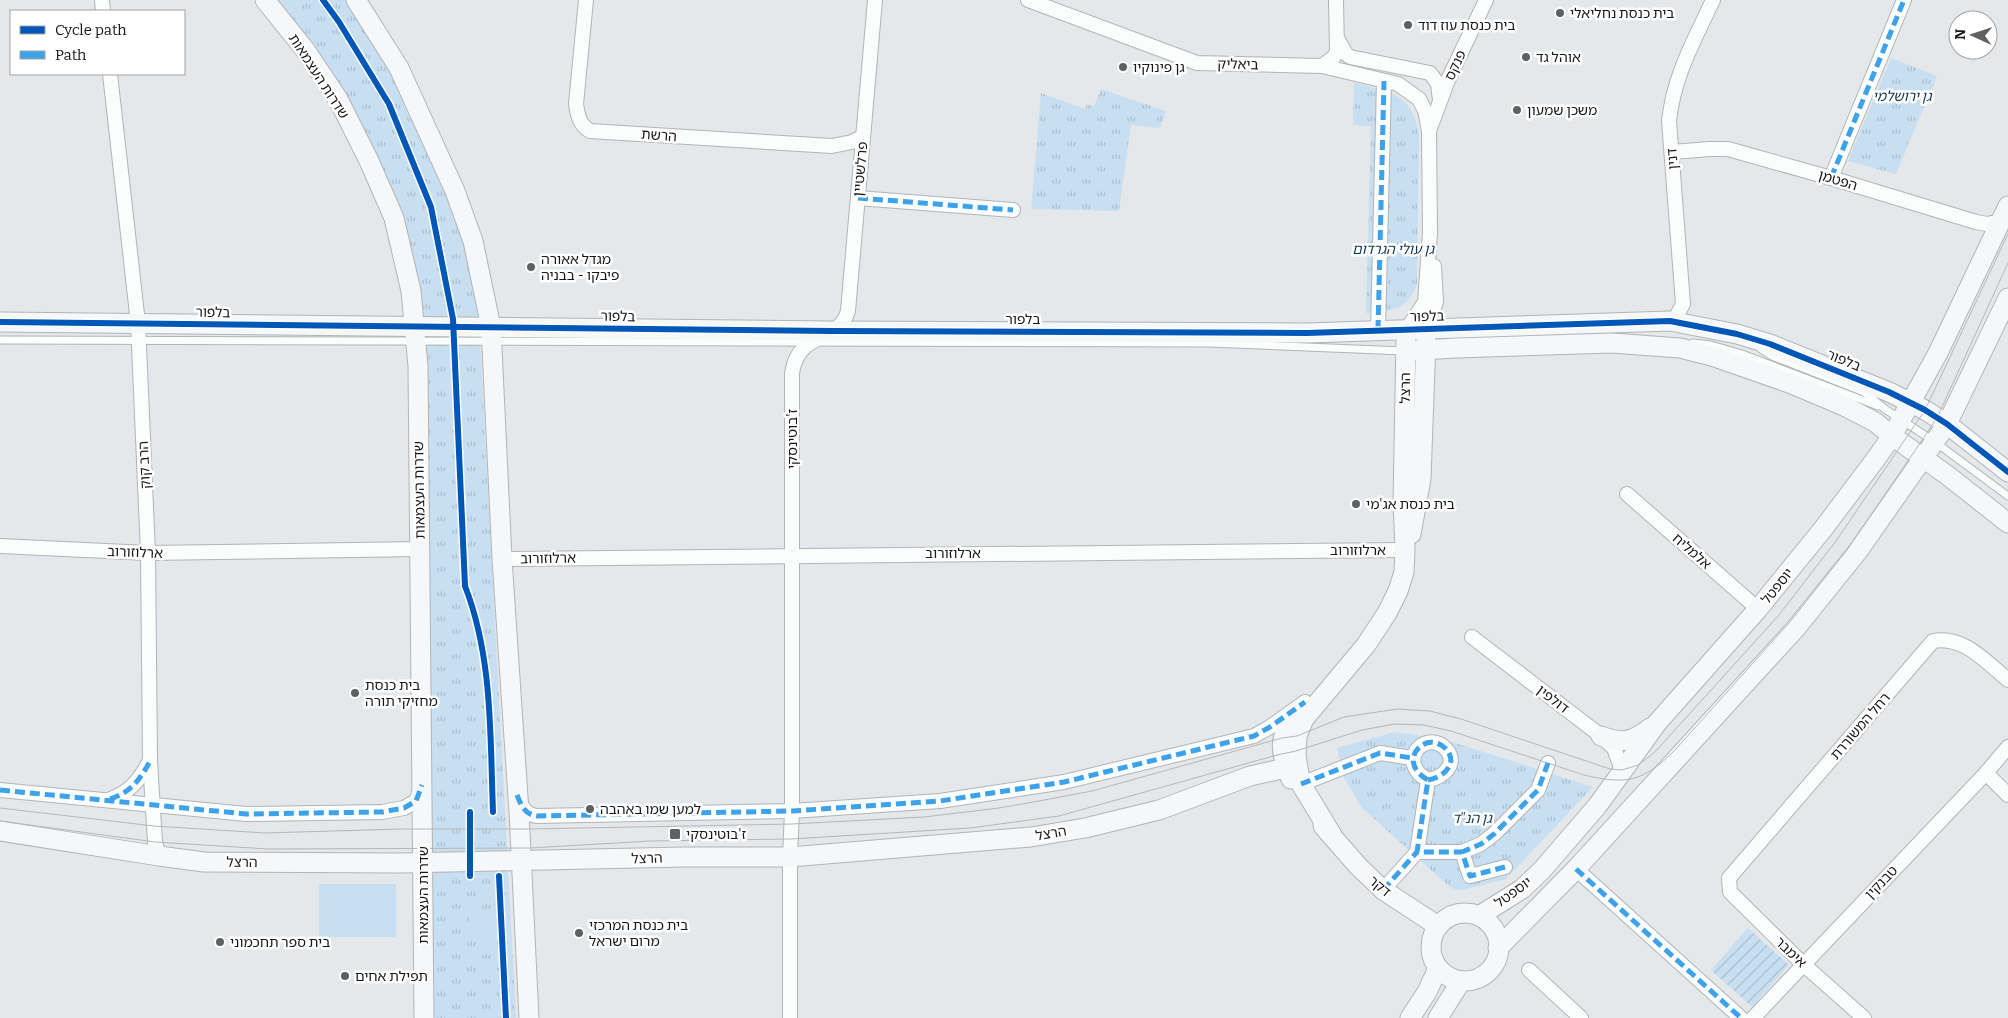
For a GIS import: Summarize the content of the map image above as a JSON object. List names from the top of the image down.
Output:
{
  "streets": {
    "street": [
      "ביאליק",
      "פנקס",
      "שדרות העצמאות",
      "הרשת",
      "דנין",
      "פרלשטיין",
      "הפטמן",
      "בלפור",
      "הרצל",
      "ז'בוטינסקי",
      "הרב קוק",
      "ארלוזורוב",
      "אלמליח",
      "יוספטל",
      "דולפין",
      "רחל המשוררת",
      "טבנקין",
      "דקר",
      "אימבר"
    ]
  },
  "crossings": [
    ["ביאליק", "פנקס"],
    ["ביאליק", "הרצל"],
    ["פנקס", "הרצל"],
    ["שדרות העצמאות", "בלפור"],
    ["שדרות העצמאות", "הרצל"],
    ["שדרות העצמאות", "ארלוזורוב"],
    ["הרשת", "פרלשטיין"],
    ["דנין", "הפטמן"],
    ["דנין", "בלפור"],
    ["פרלשטיין", "בלפור"],
    ["פרלשטיין", "ז'בוטינסקי"],
    ["הפטמן", "יוספטל"],
    ["בלפור", "הרצל"],
    ["בלפור", "ז'בוטינסקי"],
    ["בלפור", "הרב קוק"],
    ["בלפור", "יוספטל"],
    ["הרצל", "ז'בוטינסקי"],
    ["הרצל", "הרב קוק"],
    ["הרצל", "ארלוזורוב"],
    ["הרצל", "דקר"],
    ["ז'בוטינסקי", "ארלוזורוב"],
    ["הרב קוק", "ארלוזורוב"],
    ["אלמליח", "יוספטל"],
    ["יוספטל", "דולפין"],
    ["יוספטל", "דקר"],
    ["רחל המשוררת", "אימבר"],
    ["טבנקין", "אימבר"]
  ],
  "parks": ["גן ירושלמי", "גן עולי הגרדום", "גן הנ\"ד"],
  "places": {
    "other": [
      "בית כנסת נחליאלי",
      "בית כנסת עוז דוד",
      "אוהל גד",
      "גן פינוקיו",
      "משכן שמעון",
      "מגדל אאורה פיבקו - בבניה",
      "בית כנסת אג'מי",
      "בית כנסת מחזיקי תורה",
      "למען שמו באהבה",
      "בית כנסת המרכזי מרום ישראל",
      "בית ספר תחכמוני",
      "תפילת אחים"
    ],
    "transit": ["ז'בוטינסקי"]
  },
  "legend": ["Cycle path", "Path"],
  "north": "left"
}
